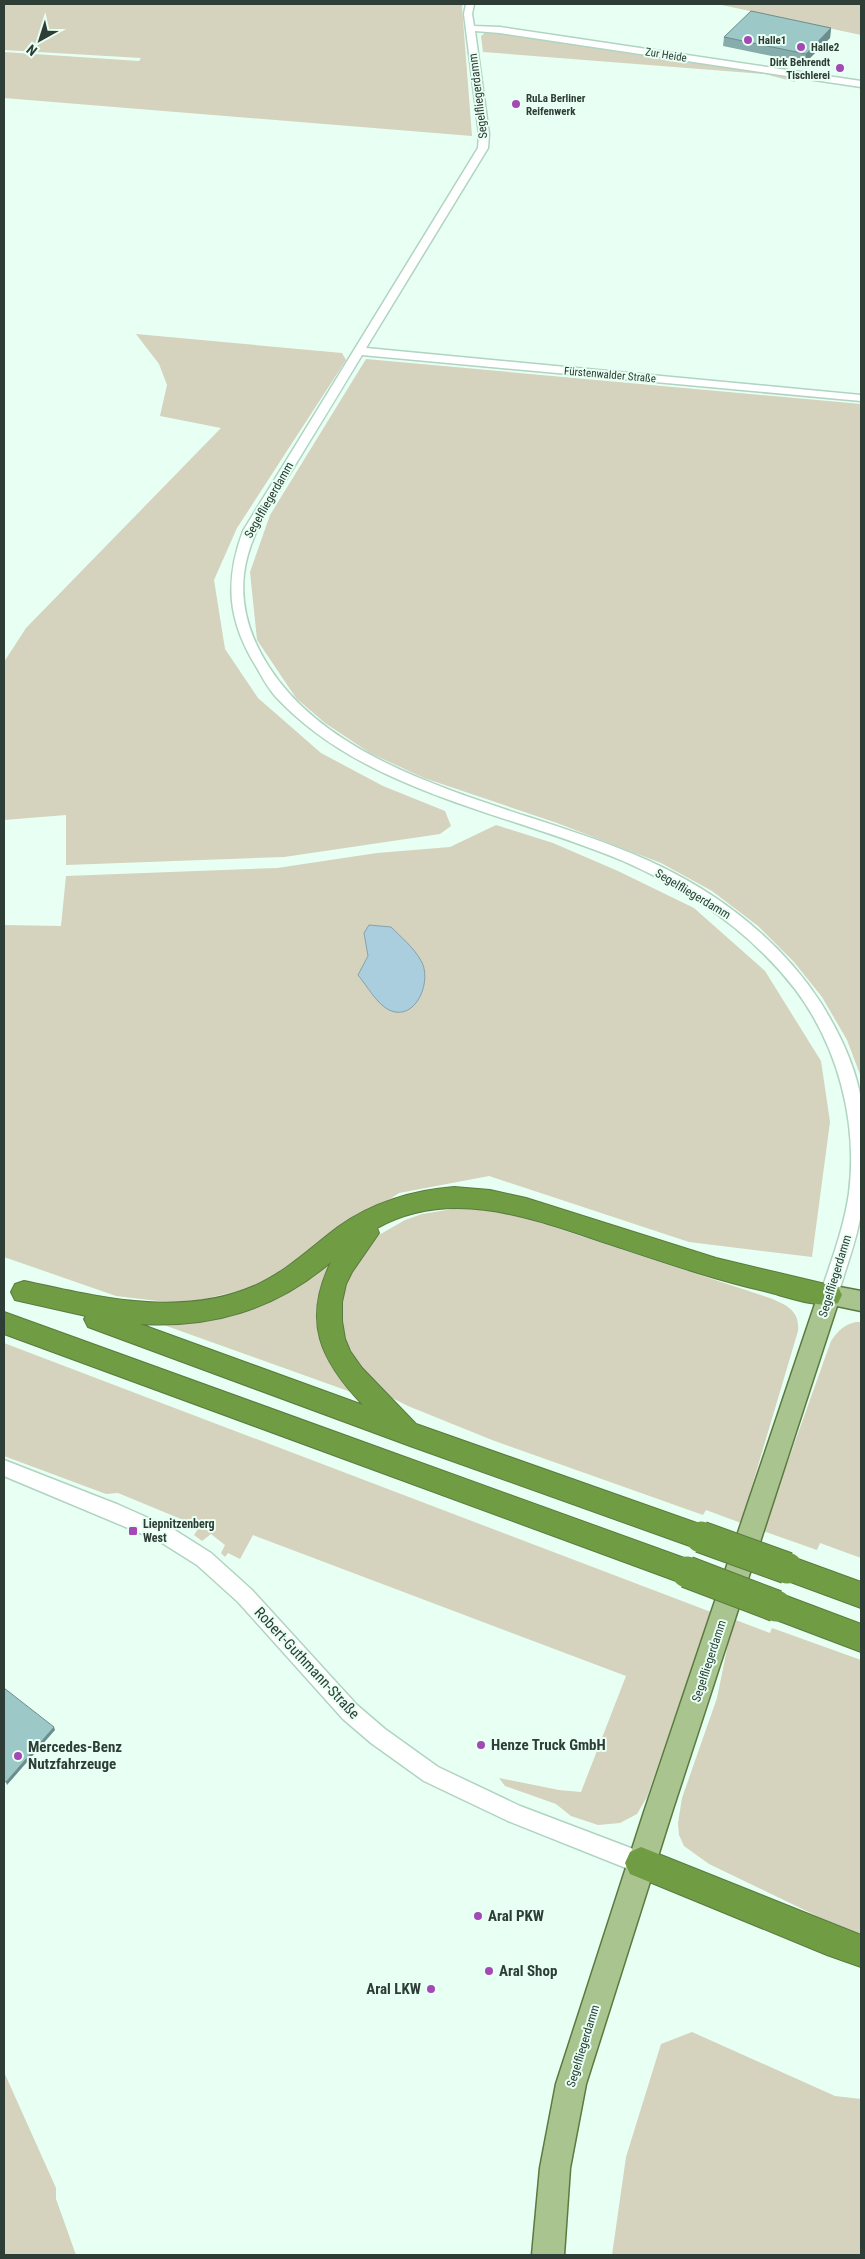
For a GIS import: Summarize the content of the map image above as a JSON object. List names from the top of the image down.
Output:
{
  "streets": {
    "main road": ["Segelfliegerdamm"],
    "street": ["Zur Heide", "Fürstenwalder Straße", "Robert-Guthmann-Straße"]
  },
  "crossings": [
    ["Zur Heide", "Segelfliegerdamm"],
    ["Segelfliegerdamm", "Fürstenwalder Straße"],
    ["Segelfliegerdamm", "Robert-Guthmann-Straße"]
  ],
  "places": {
    "other": [
      "Halle1",
      "Halle2",
      "Dirk Behrendt Tischlerei",
      "RuLa Berliner Reifenwerk",
      "Henze Truck GmbH",
      "Mercedes-Benz Nutzfahrzeuge",
      "Aral PKW",
      "Aral Shop",
      "Aral LKW"
    ],
    "transit": ["Liepnitzenberg West"]
  },
  "north": "bottom left"
}
